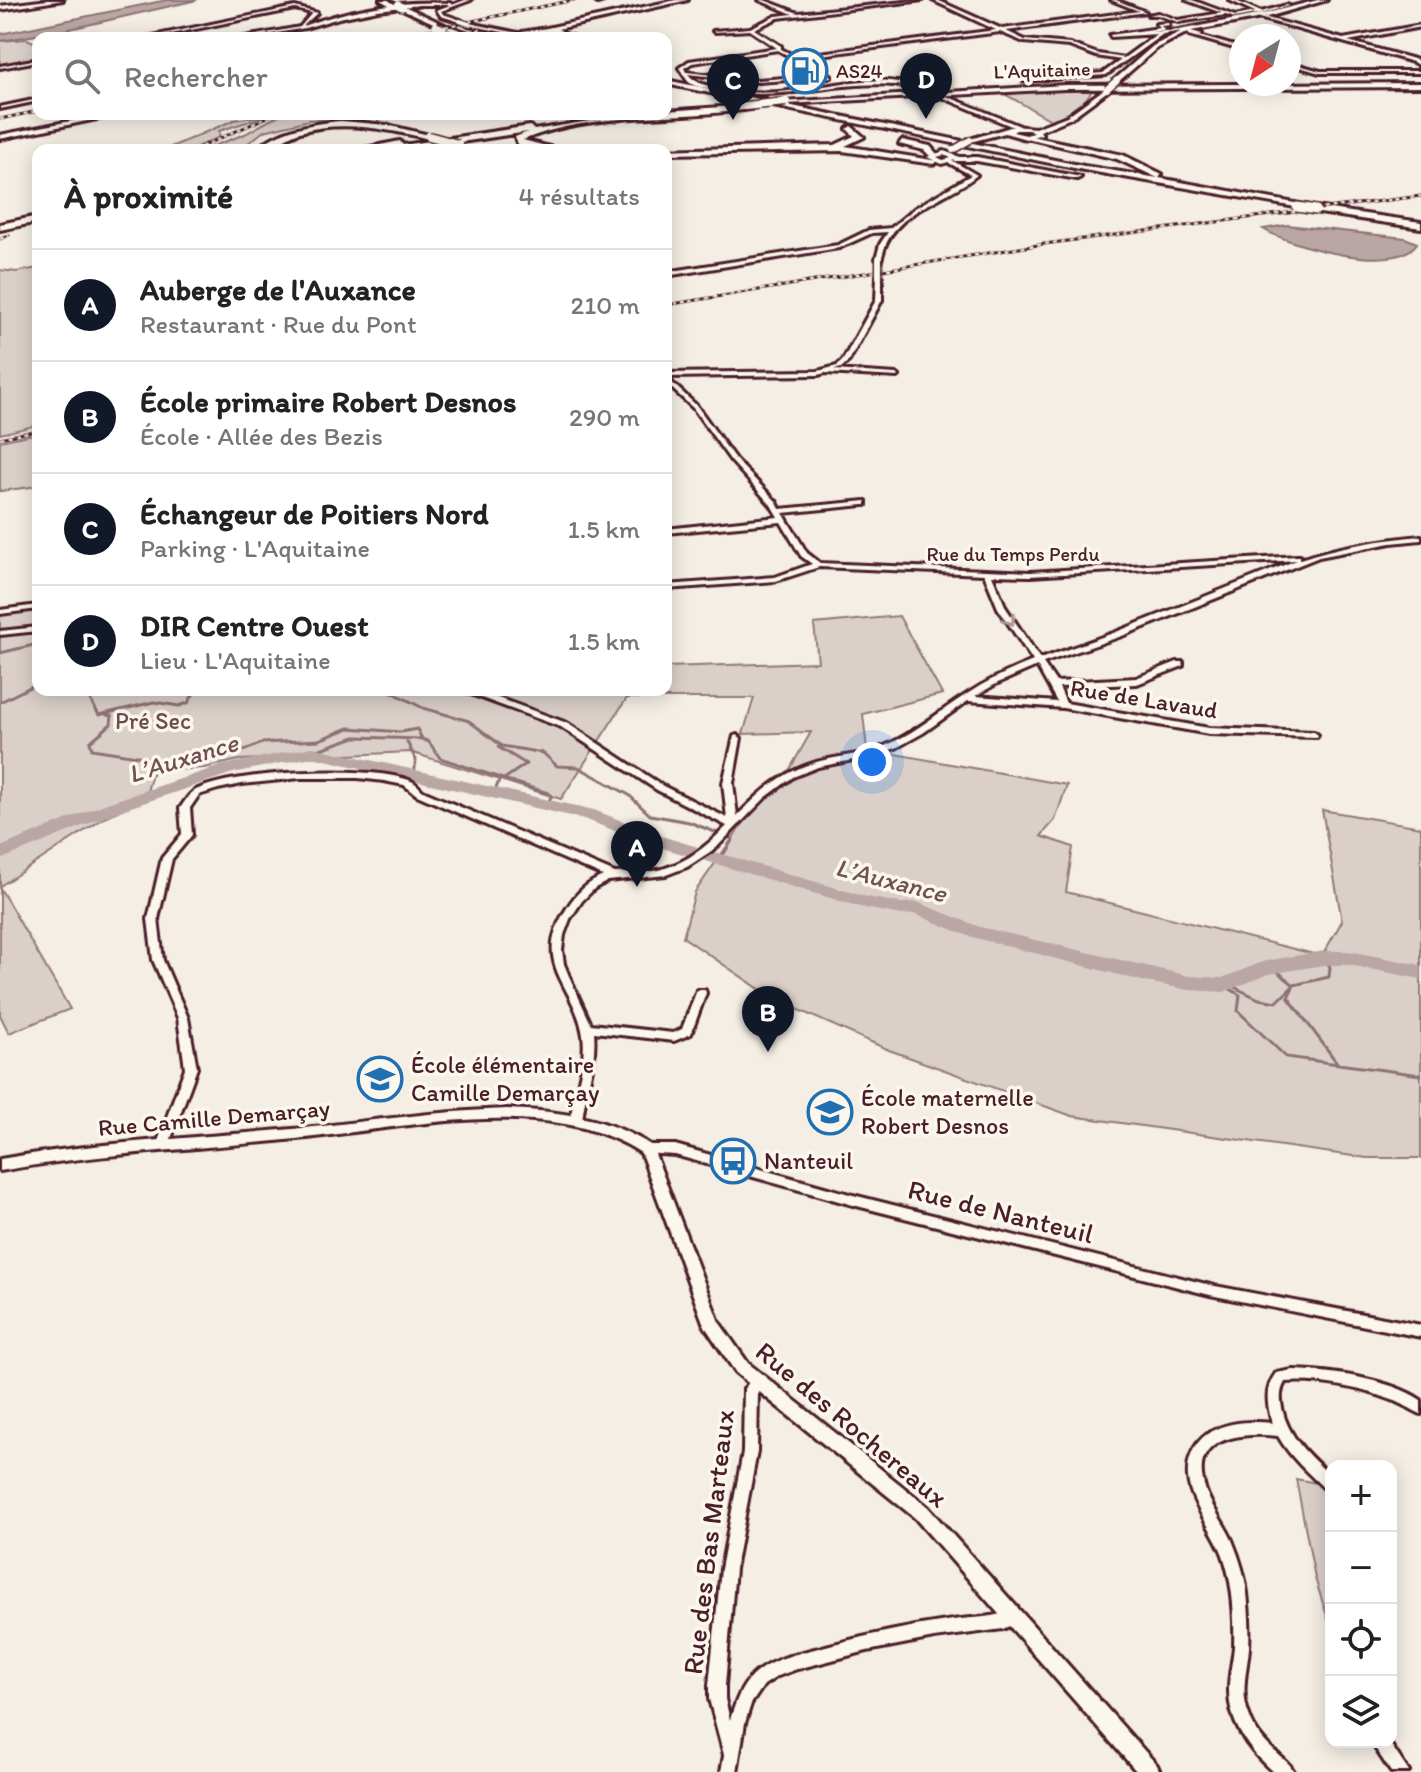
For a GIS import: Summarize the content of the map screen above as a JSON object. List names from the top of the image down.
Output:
{
  "streets": {
    "highway": ["L'Aquitaine"],
    "street": [
      "Rue du Temps Perdu",
      "Rue de Lavaud",
      "Rue Camille Demarçay",
      "Rue de Nanteuil",
      "Rue des Rochereaux",
      "Rue des Bas Marteaux"
    ]
  },
  "crossings": [
    ["Rue Camille Demarçay", "Rue de Nanteuil"],
    ["Rue de Nanteuil", "Rue des Rochereaux"],
    ["Rue des Rochereaux", "Rue des Bas Marteaux"]
  ],
  "water": ["L’Auxance"],
  "parks": ["Pré Sec"],
  "places": {
    "fuel station": ["AS24"],
    "school or university": ["École élémentaire Camille Demarçay", "École maternelle Robert Desnos"],
    "bus stop": ["Nanteuil"]
  },
  "north": "bottom left",
  "page": {
    "search": "Rechercher",
    "pins": [
      "D",
      "C",
      "A",
      "B"
    ],
    "heading": ["À proximité", "4 résultats"],
    "list": [
      {
        "mark": "A",
        "name": "Auberge de l'Auxance",
        "note": "Restaurant · Rue du Pont",
        "value": "210 m"
      },
      {
        "mark": "B",
        "name": "École primaire Robert Desnos",
        "note": "École · Allée des Bezis",
        "value": "290 m"
      },
      {
        "mark": "C",
        "name": "Échangeur de Poitiers Nord",
        "note": "Parking · L'Aquitaine",
        "value": "1.5 km"
      },
      {
        "mark": "D",
        "name": "DIR Centre Ouest",
        "note": "Lieu · L'Aquitaine",
        "value": "1.5 km"
      }
    ],
    "map_buttons": ["+", "−"]
  }
}
